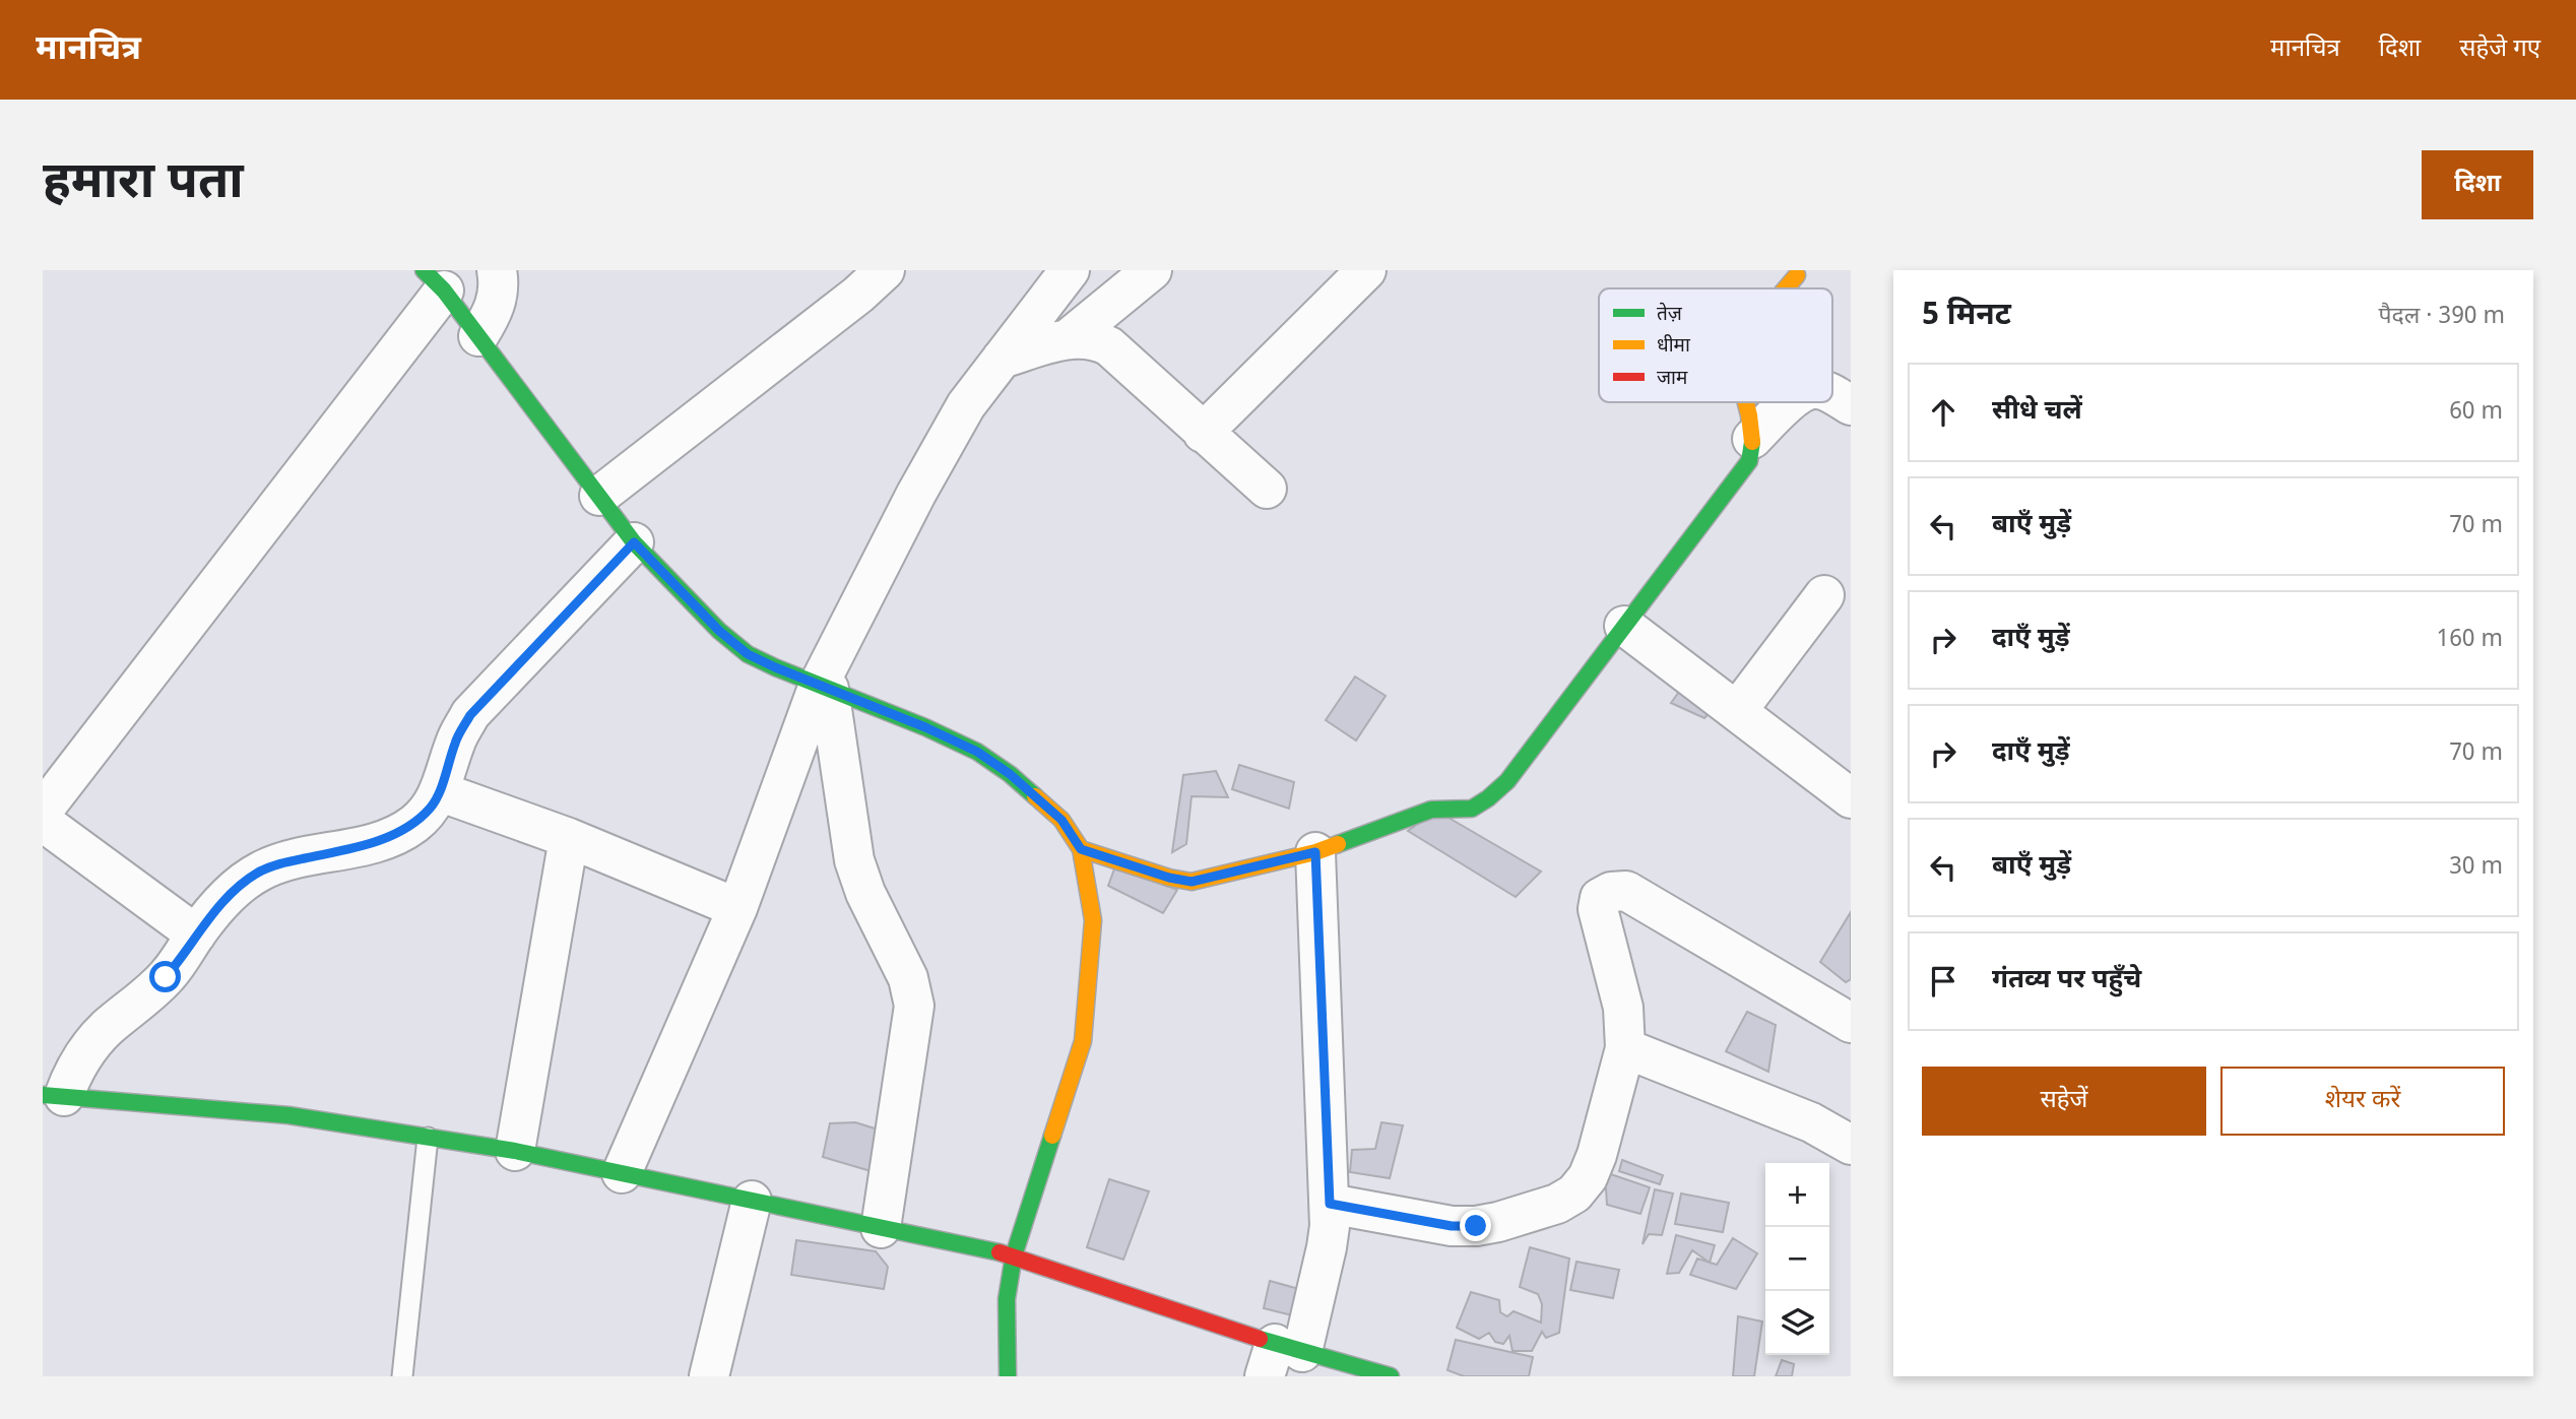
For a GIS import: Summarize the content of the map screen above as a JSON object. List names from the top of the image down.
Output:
{
  "legend": ["तेज़", "धीमा", "जाम"],
  "page": {
    "header": "मानचित्र",
    "nav": ["मानचित्र", "दिशा", "सहेजे गए"],
    "buttons": [
      "दिशा",
      ["सहेजें", "शेयर करें"]
    ],
    "title": "हमारा पता",
    "heading": ["5 मिनट", "पैदल · 390 m"],
    "list": [
      ["सीधे चलें", "60 m"],
      ["बाएँ मुड़ें", "70 m"],
      ["दाएँ मुड़ें", "160 m"],
      ["दाएँ मुड़ें", "70 m"],
      ["बाएँ मुड़ें", "30 m"],
      "गंतव्य पर पहुँचे"
    ],
    "map_buttons": ["+", "−"]
  }
}
